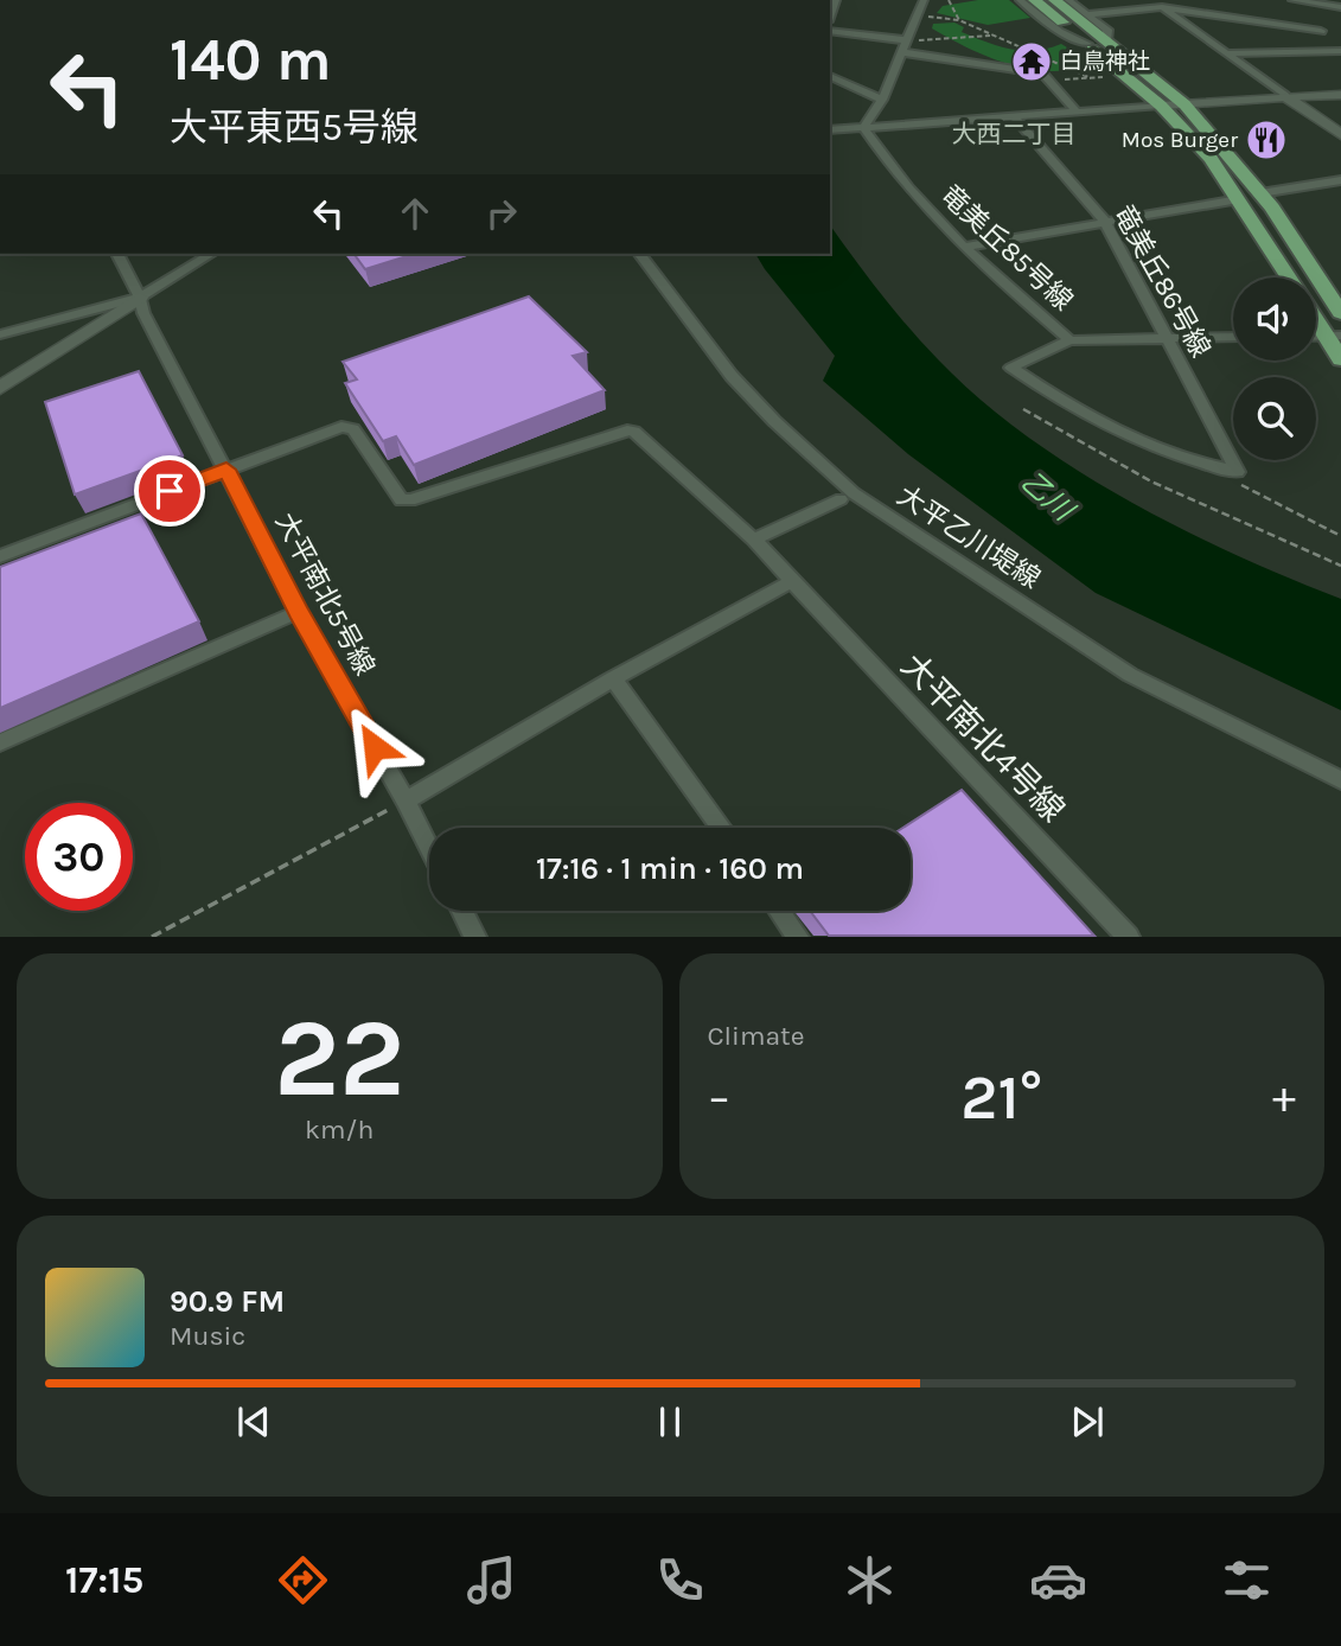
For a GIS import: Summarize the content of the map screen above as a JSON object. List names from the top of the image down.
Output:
{
  "streets": {
    "street": [
      "竜美丘85号線",
      "竜美丘86号線",
      "大平乙川堤線",
      "大平南北5号線",
      "大平南北4号線"
    ]
  },
  "crossings": [
    ["竜美丘85号線", "竜美丘86号線"],
    ["大平南北5号線", "大平南北4号線"]
  ],
  "districts": ["大西二丁目"],
  "water": ["乙川"],
  "places": {
    "temple": ["白鳥神社"],
    "restaurant": ["Mos Burger"]
  },
  "page": {
    "turn": ["140 m", "大平東西5号線"],
    "limit": "30",
    "trip": "17:16 · 1 min · 160 m",
    "tile": [
      ["22", "km/h"],
      "Climate"
    ],
    "heat": ["−", "21°", "+"],
    "song": ["90.9 FM", "Music"],
    "tabs": "17:15"
  }
}
